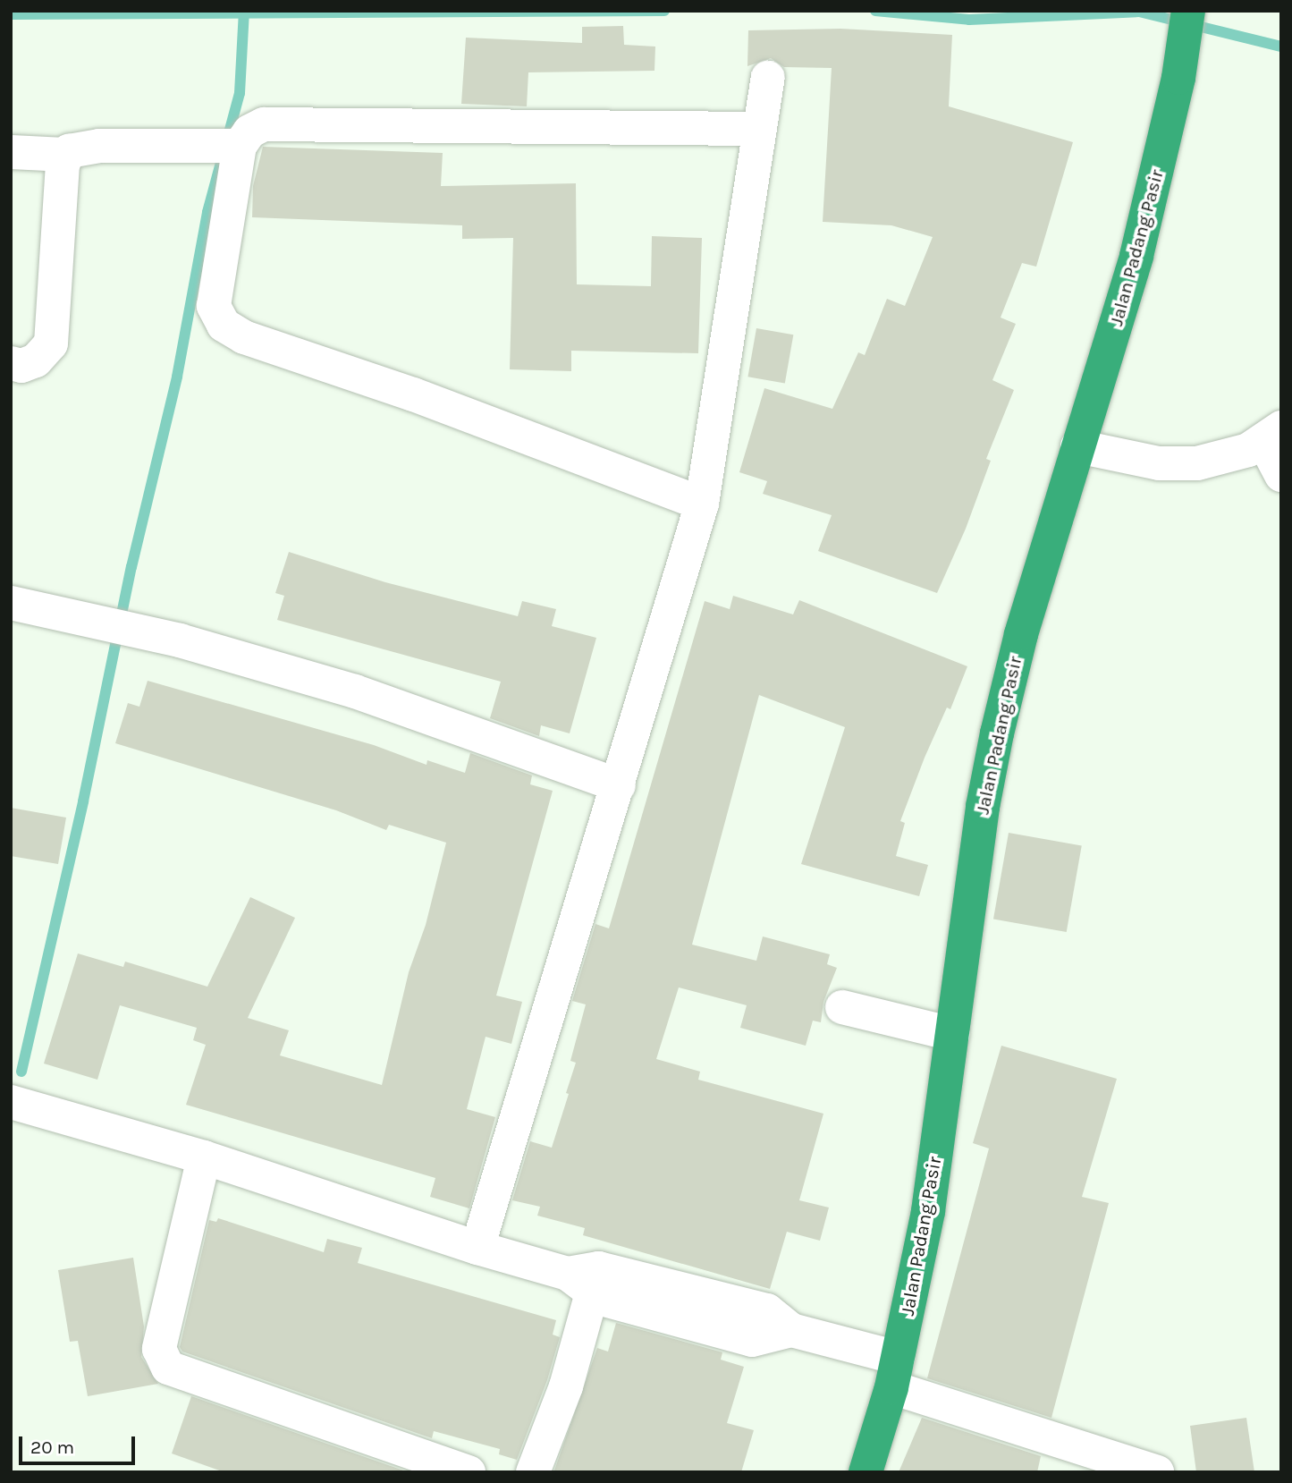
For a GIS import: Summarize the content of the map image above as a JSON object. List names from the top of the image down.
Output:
{
  "streets": {
    "highway": ["Jalan Padang Pasir"]
  },
  "scale_bar": "20 m"
}
